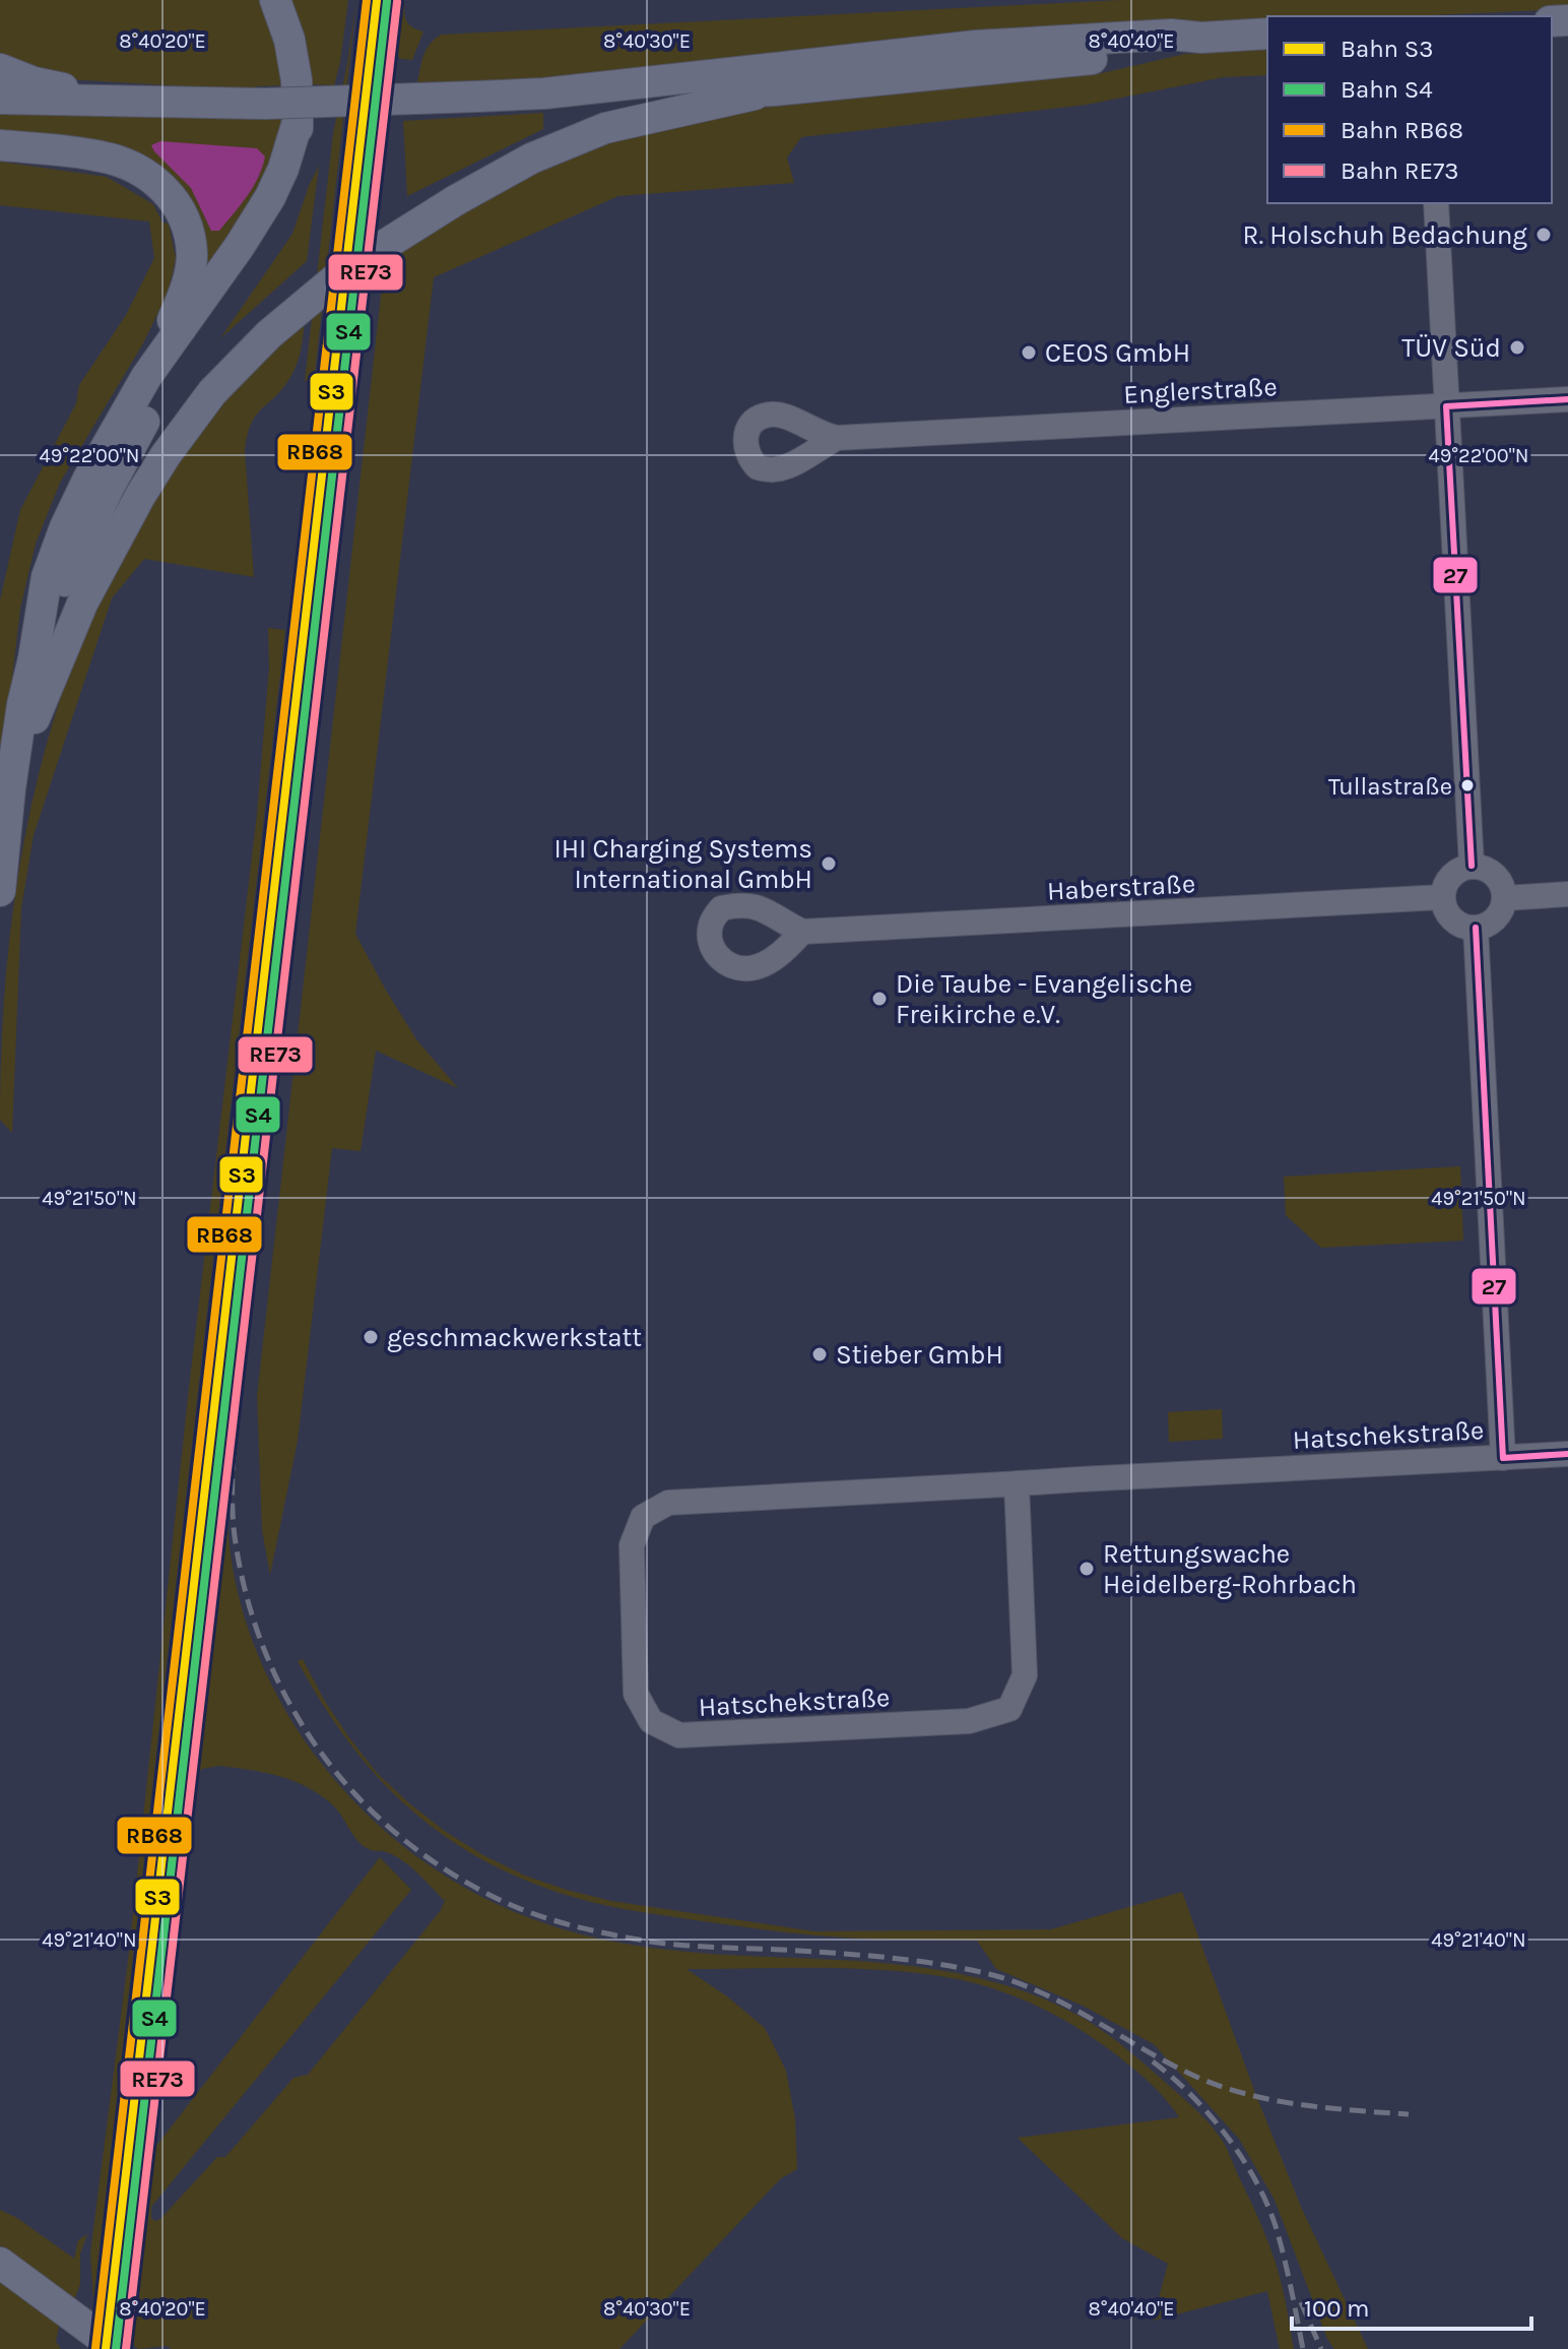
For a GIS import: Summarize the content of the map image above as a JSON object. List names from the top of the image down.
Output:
{
  "streets": {
    "street": ["Englerstraße", "Haberstraße", "Hatschekstraße"]
  },
  "places": [
    "R. Holschuh Bedachung",
    "TÜV Süd",
    "CEOS GmbH",
    "Tullastraße",
    "IHI Charging Systems International GmbH",
    "Die Taube - Evangelische Freikirche e.V.",
    "geschmackwerkstatt",
    "Stieber GmbH",
    "Rettungswache Heidelberg-Rohrbach"
  ],
  "lines": [
    "rail line S3",
    "rail line RB68",
    "rail line S4",
    "rail line RE73",
    "transit line 27"
  ],
  "legend": [
    "Bahn S3",
    "Bahn S4",
    "Bahn RB68",
    "Bahn RE73"
  ],
  "scale_bar": "100 m",
  "coordinates": [
    "8°40'20\"E",
    "8°40'30\"E",
    "8°40'40\"E",
    "49°22'00\"N",
    "49°21'50\"N",
    "49°21'40\"N"
  ]
}
